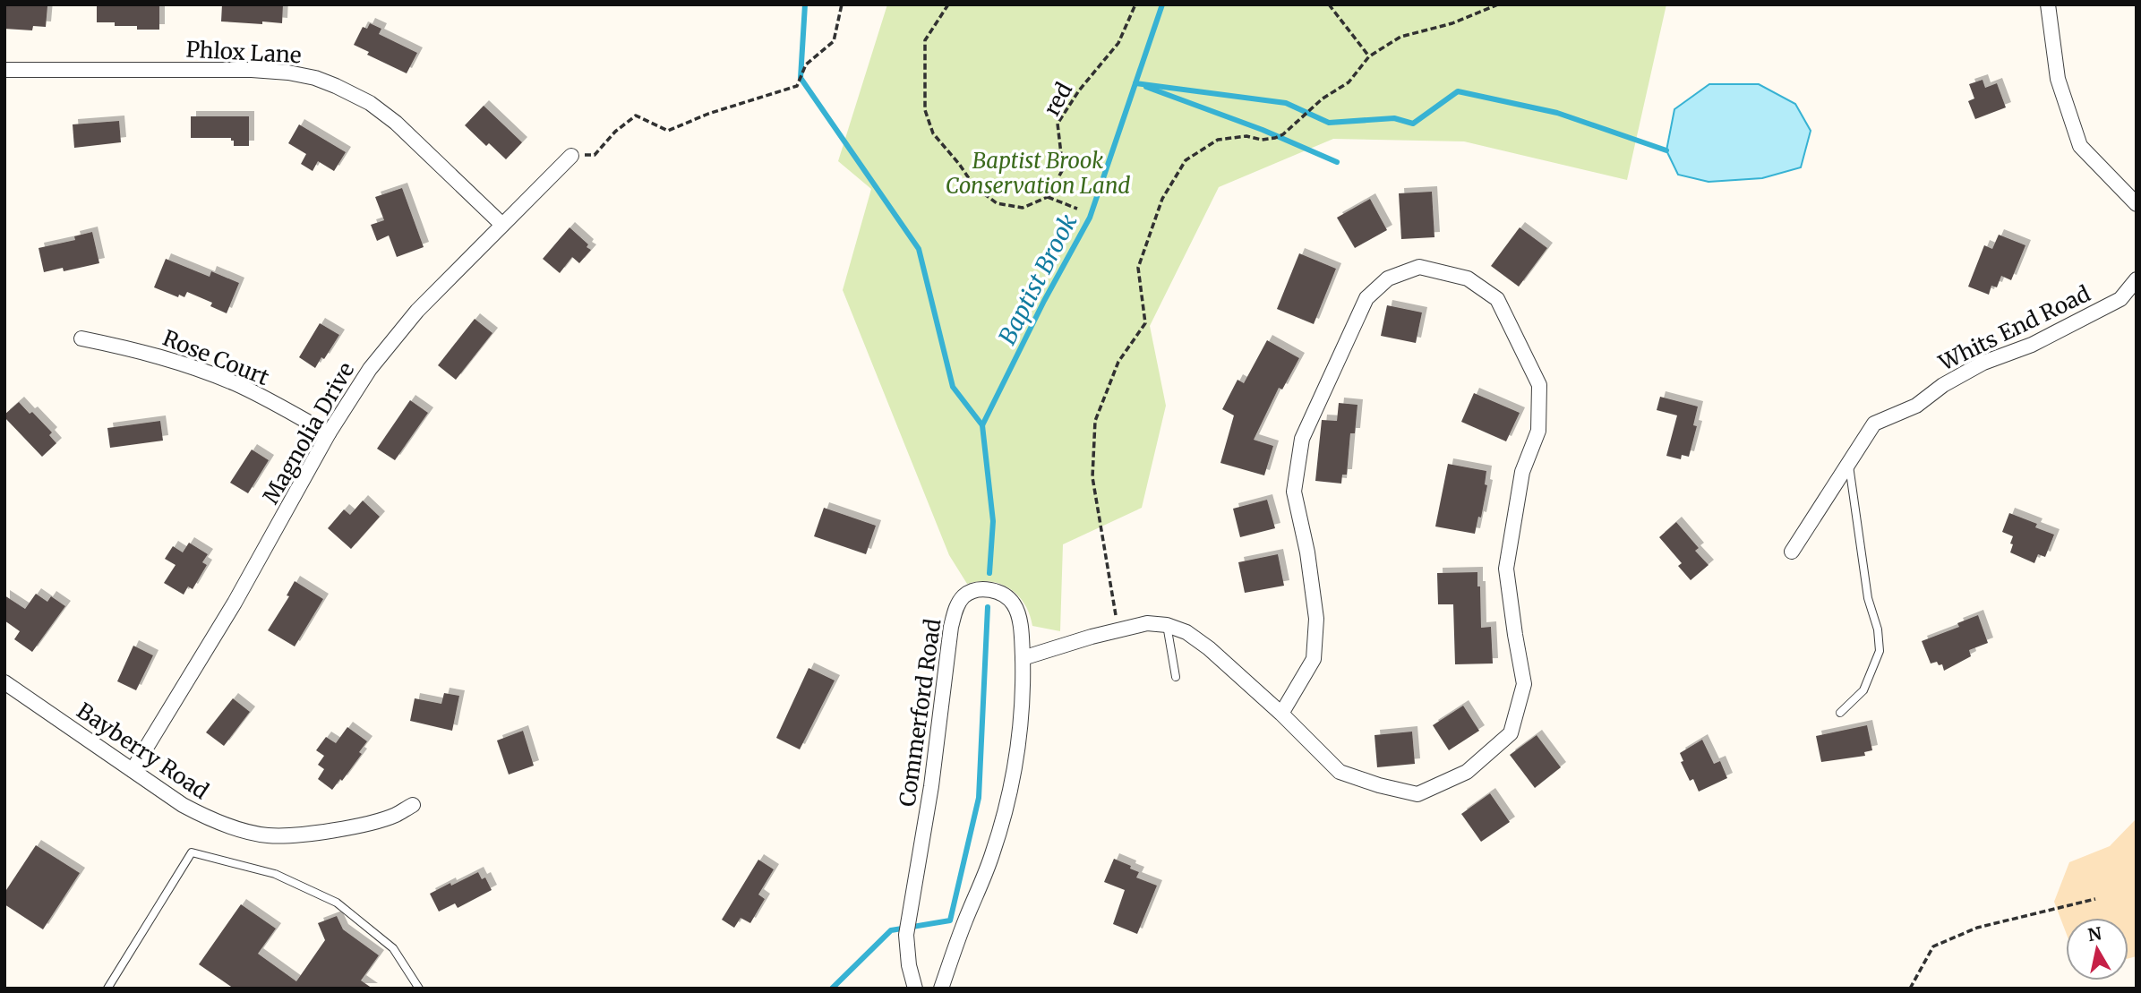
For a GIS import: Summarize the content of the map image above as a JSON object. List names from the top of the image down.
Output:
{
  "streets": {
    "street": [
      "Phlox Lane",
      "Whits End Road",
      "Rose Court",
      "Magnolia Drive",
      "Commerford Road",
      "Bayberry Road"
    ],
    "path": ["red"]
  },
  "crossings": [
    ["Phlox Lane", "Magnolia Drive"],
    ["Rose Court", "Magnolia Drive"],
    ["Magnolia Drive", "Bayberry Road"]
  ],
  "water": ["Baptist Brook"],
  "parks": ["Baptist Brook Conservation Land"],
  "north": "top"
}
